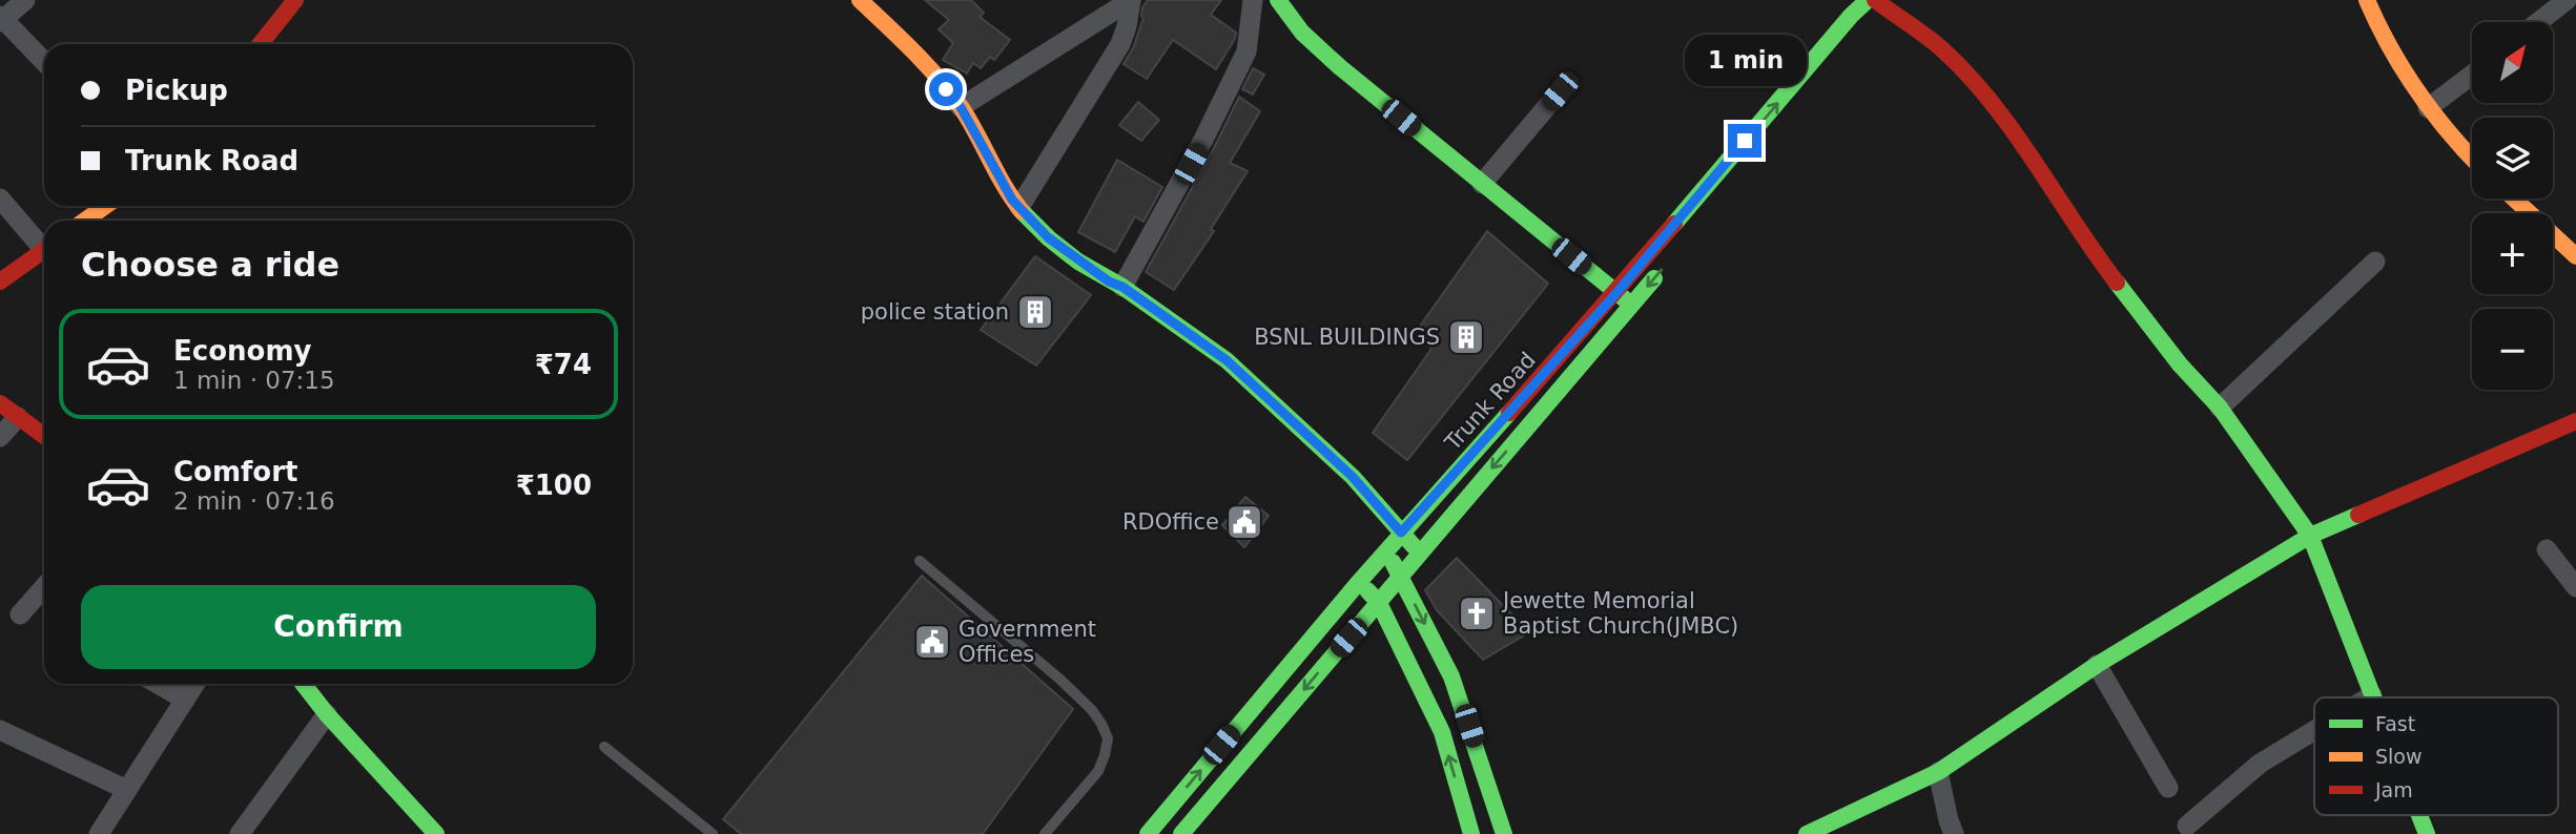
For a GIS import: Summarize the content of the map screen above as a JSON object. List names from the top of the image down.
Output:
{
  "streets": {
    "street": ["Trunk Road"]
  },
  "places": {
    "building": ["police station", "BSNL BUILDINGS"],
    "public building": ["RDOffice", "Government Offices"],
    "church": ["Jewette Memorial Baptist Church(JMBC)"]
  },
  "legend": ["Fast", "Slow", "Jam"],
  "north": "top right",
  "page": {
    "map_buttons": ["+", "−"],
    "bubble": "1 min",
    "banner": ["Pickup", "Trunk Road"],
    "heading": "Choose a ride",
    "list": [
      {
        "name": "Economy",
        "note": "1 min · 07:15",
        "value": "₹74"
      },
      {
        "name": "Comfort",
        "note": "2 min · 07:16",
        "value": "₹100"
      }
    ],
    "buttons": "Confirm"
  }
}
